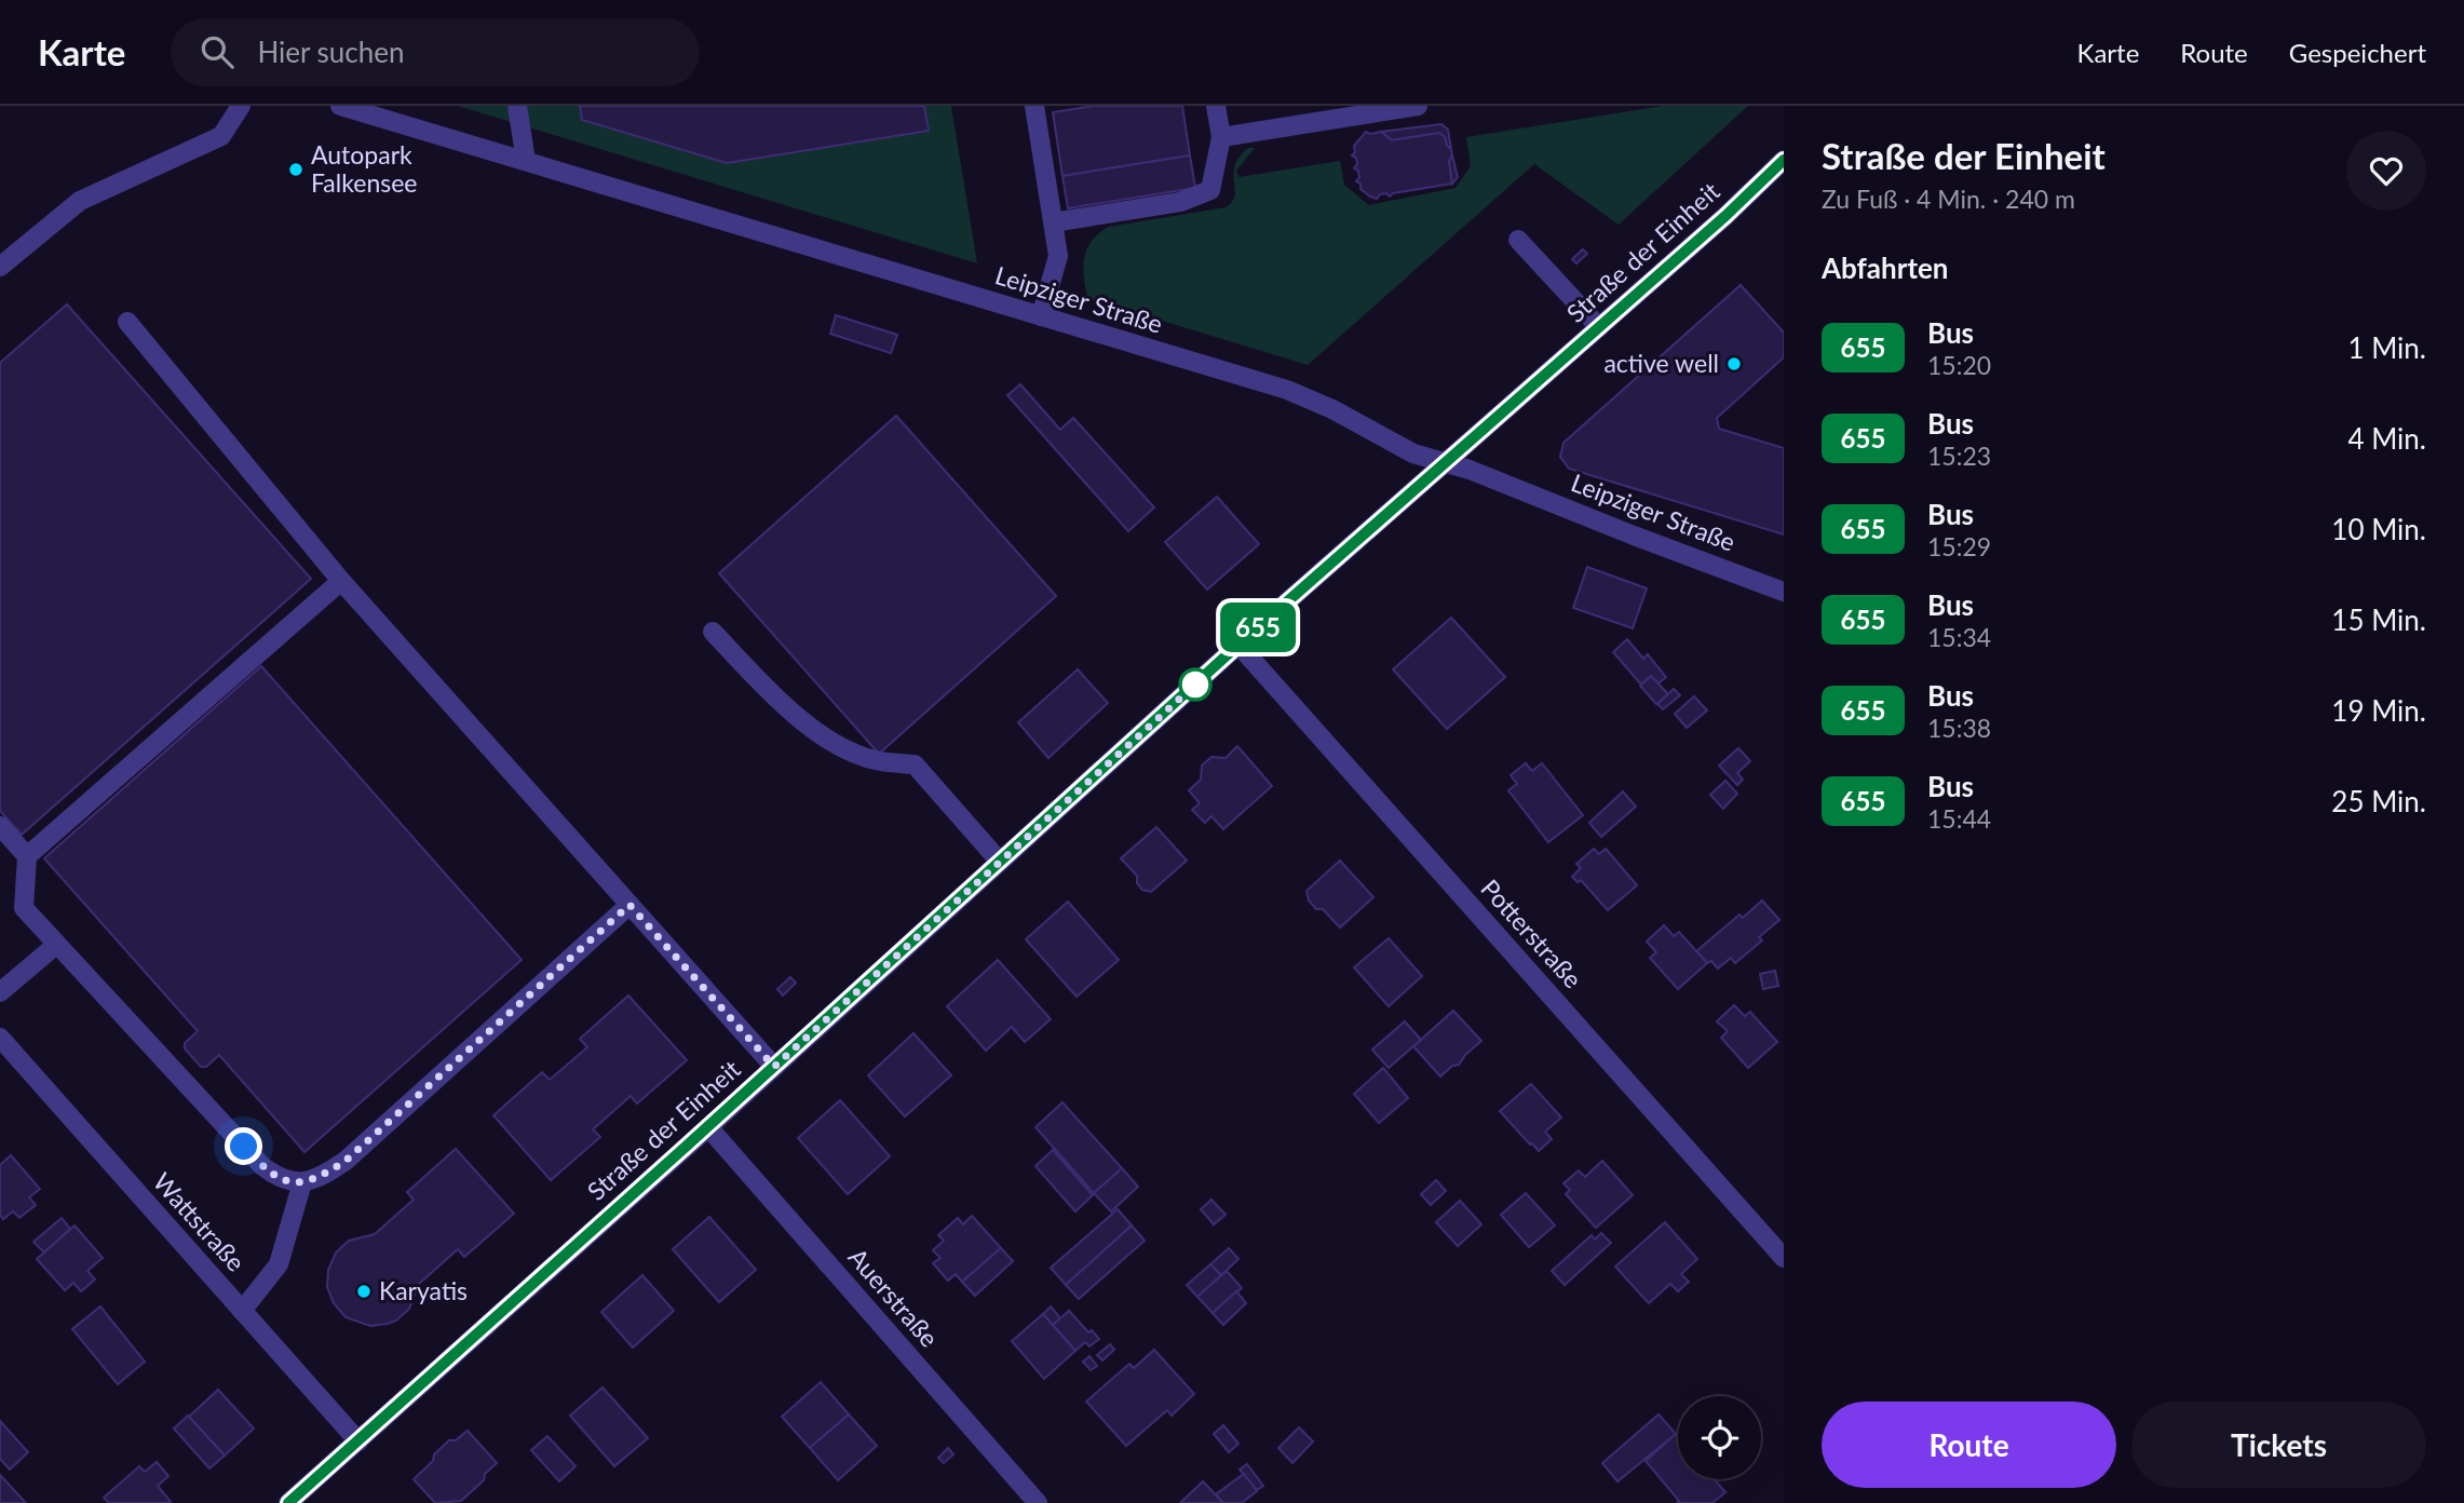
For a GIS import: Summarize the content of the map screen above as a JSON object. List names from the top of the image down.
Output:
{
  "streets": {
    "street": [
      "Straße der Einheit",
      "Leipziger Straße",
      "Potterstraße",
      "Wattstraße",
      "Auerstraße"
    ]
  },
  "crossings": [
    ["Straße der Einheit", "Leipziger Straße"],
    ["Straße der Einheit", "Potterstraße"],
    ["Straße der Einheit", "Wattstraße"],
    ["Straße der Einheit", "Auerstraße"]
  ],
  "places": ["Autopark Falkensee", "active well", "Karyatis"],
  "lines": ["bus line 655"],
  "page": {
    "header": "Karte",
    "search": "Hier suchen",
    "nav": ["Karte", "Route", "Gespeichert"],
    "on_map": "655",
    "heading": [
      ["Straße der Einheit", "Zu Fuß · 4 Min. · 240 m"],
      "Abfahrten"
    ],
    "list": [
      {
        "mark": "655",
        "name": "Bus",
        "note": "15:20",
        "value": "1 Min."
      },
      {
        "mark": "655",
        "name": "Bus",
        "note": "15:23",
        "value": "4 Min."
      },
      {
        "mark": "655",
        "name": "Bus",
        "note": "15:29",
        "value": "10 Min."
      },
      {
        "mark": "655",
        "name": "Bus",
        "note": "15:34",
        "value": "15 Min."
      },
      {
        "mark": "655",
        "name": "Bus",
        "note": "15:38",
        "value": "19 Min."
      },
      {
        "mark": "655",
        "name": "Bus",
        "note": "15:44",
        "value": "25 Min."
      }
    ],
    "buttons": ["Route", "Tickets"]
  }
}
